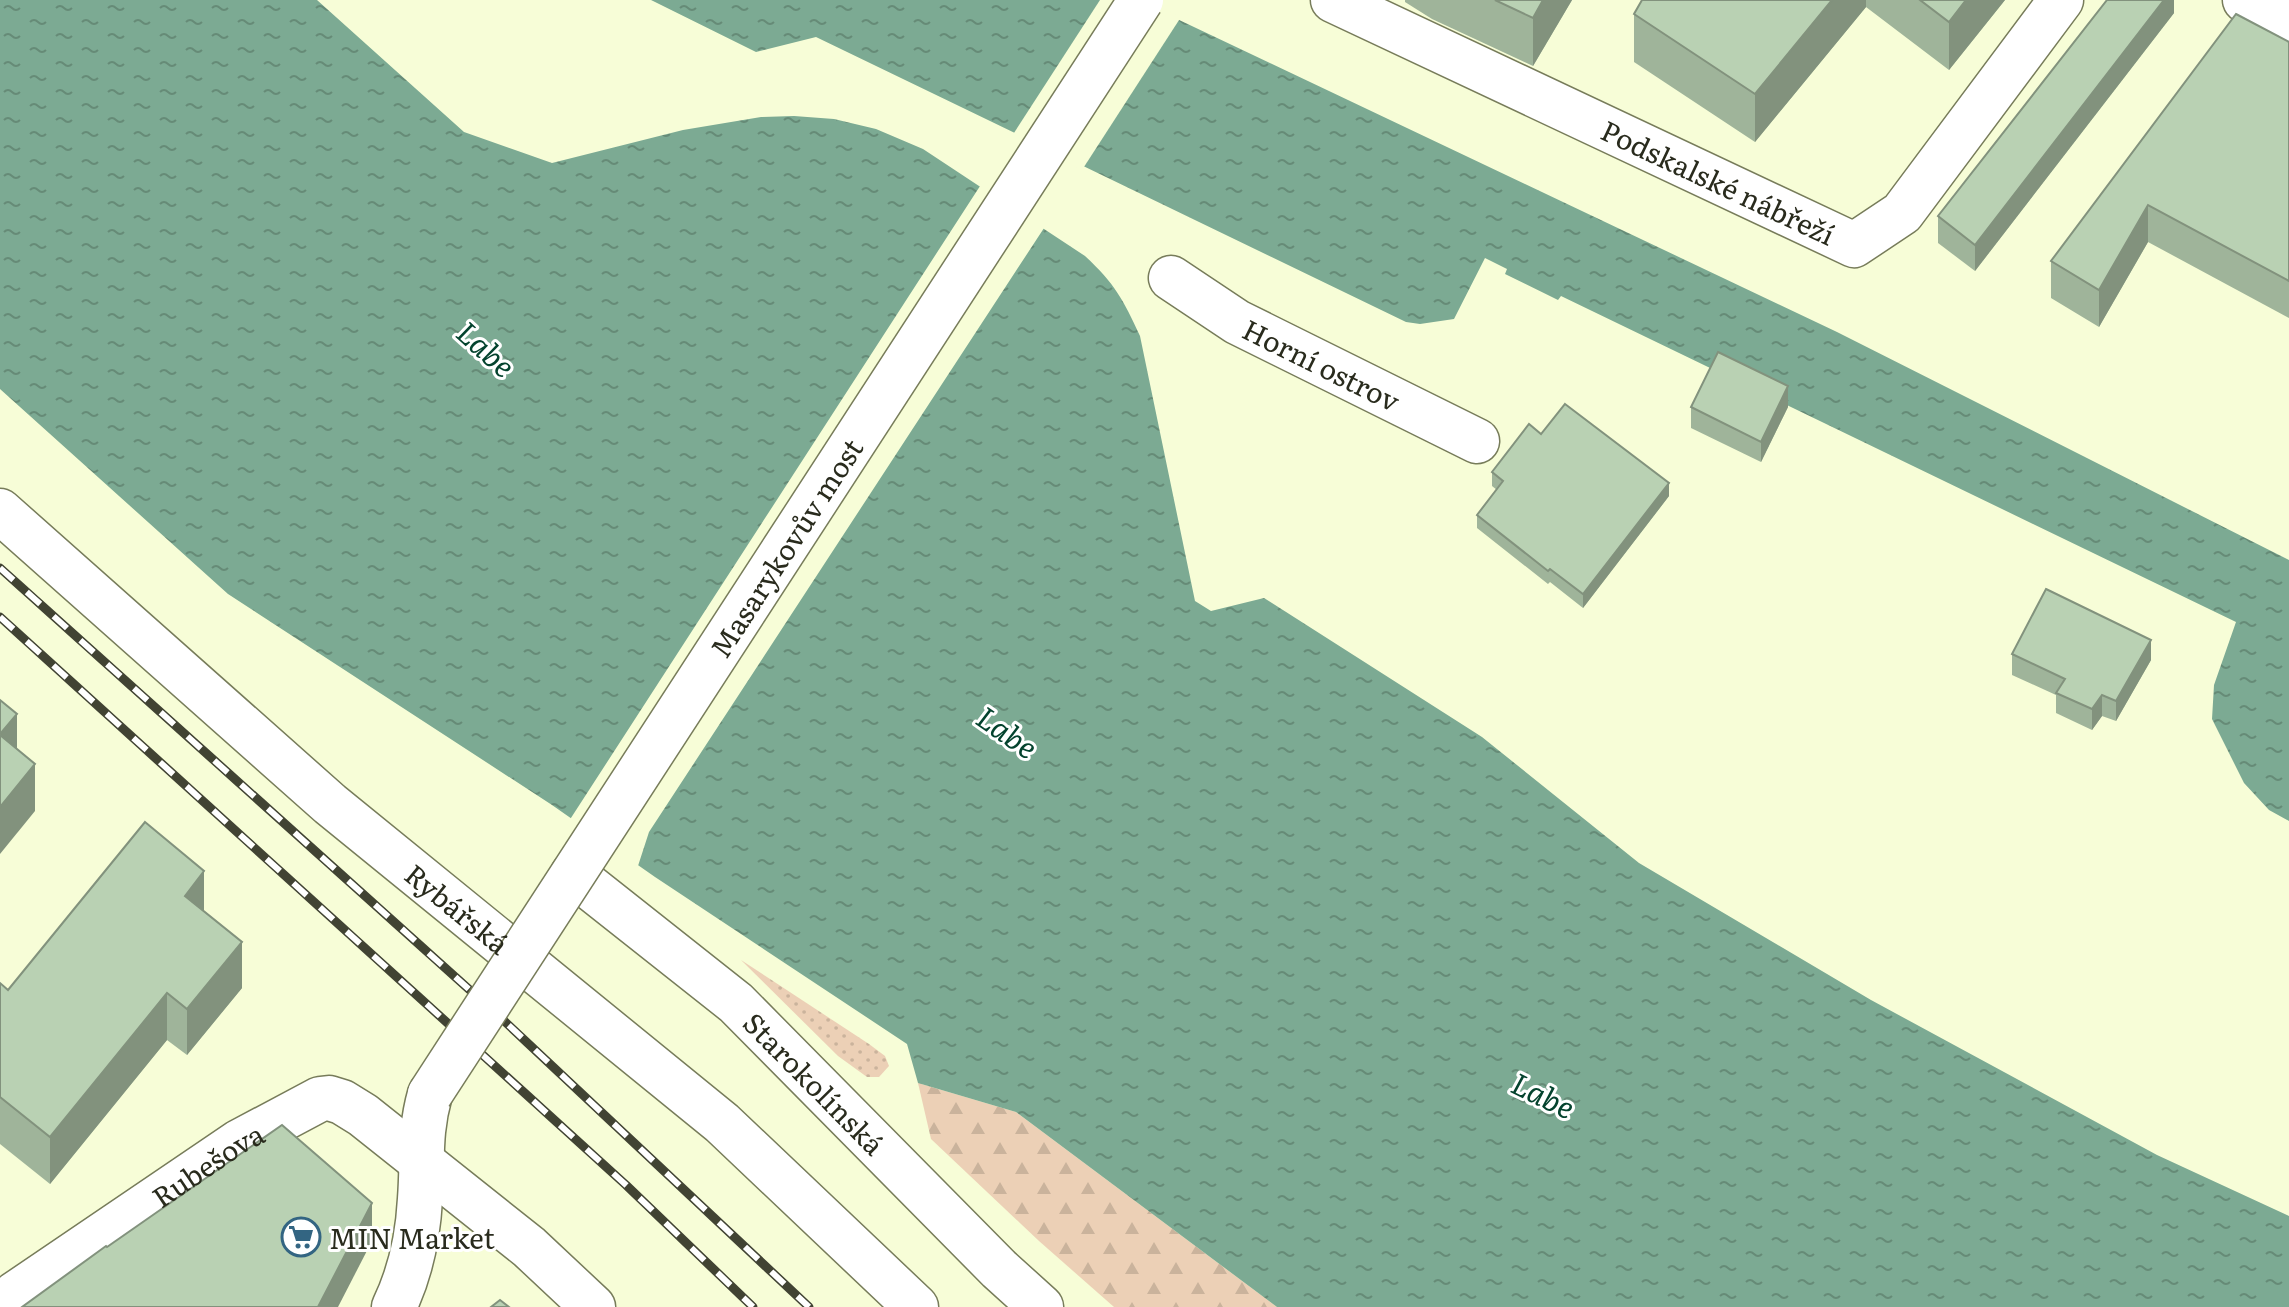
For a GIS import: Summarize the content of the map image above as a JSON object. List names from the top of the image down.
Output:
{
  "streets": {
    "street": [
      "Podskalské nábřeží",
      "Horní ostrov",
      "Masarykovův most",
      "Rybářská",
      "Starokolínská",
      "Rubešova"
    ]
  },
  "crossings": [
    ["Masarykovův most", "Starokolínská"],
    ["Masarykovův most", "Rubešova"]
  ],
  "water": ["Labe"],
  "places": {
    "supermarket": ["MIN Market"]
  }
}
